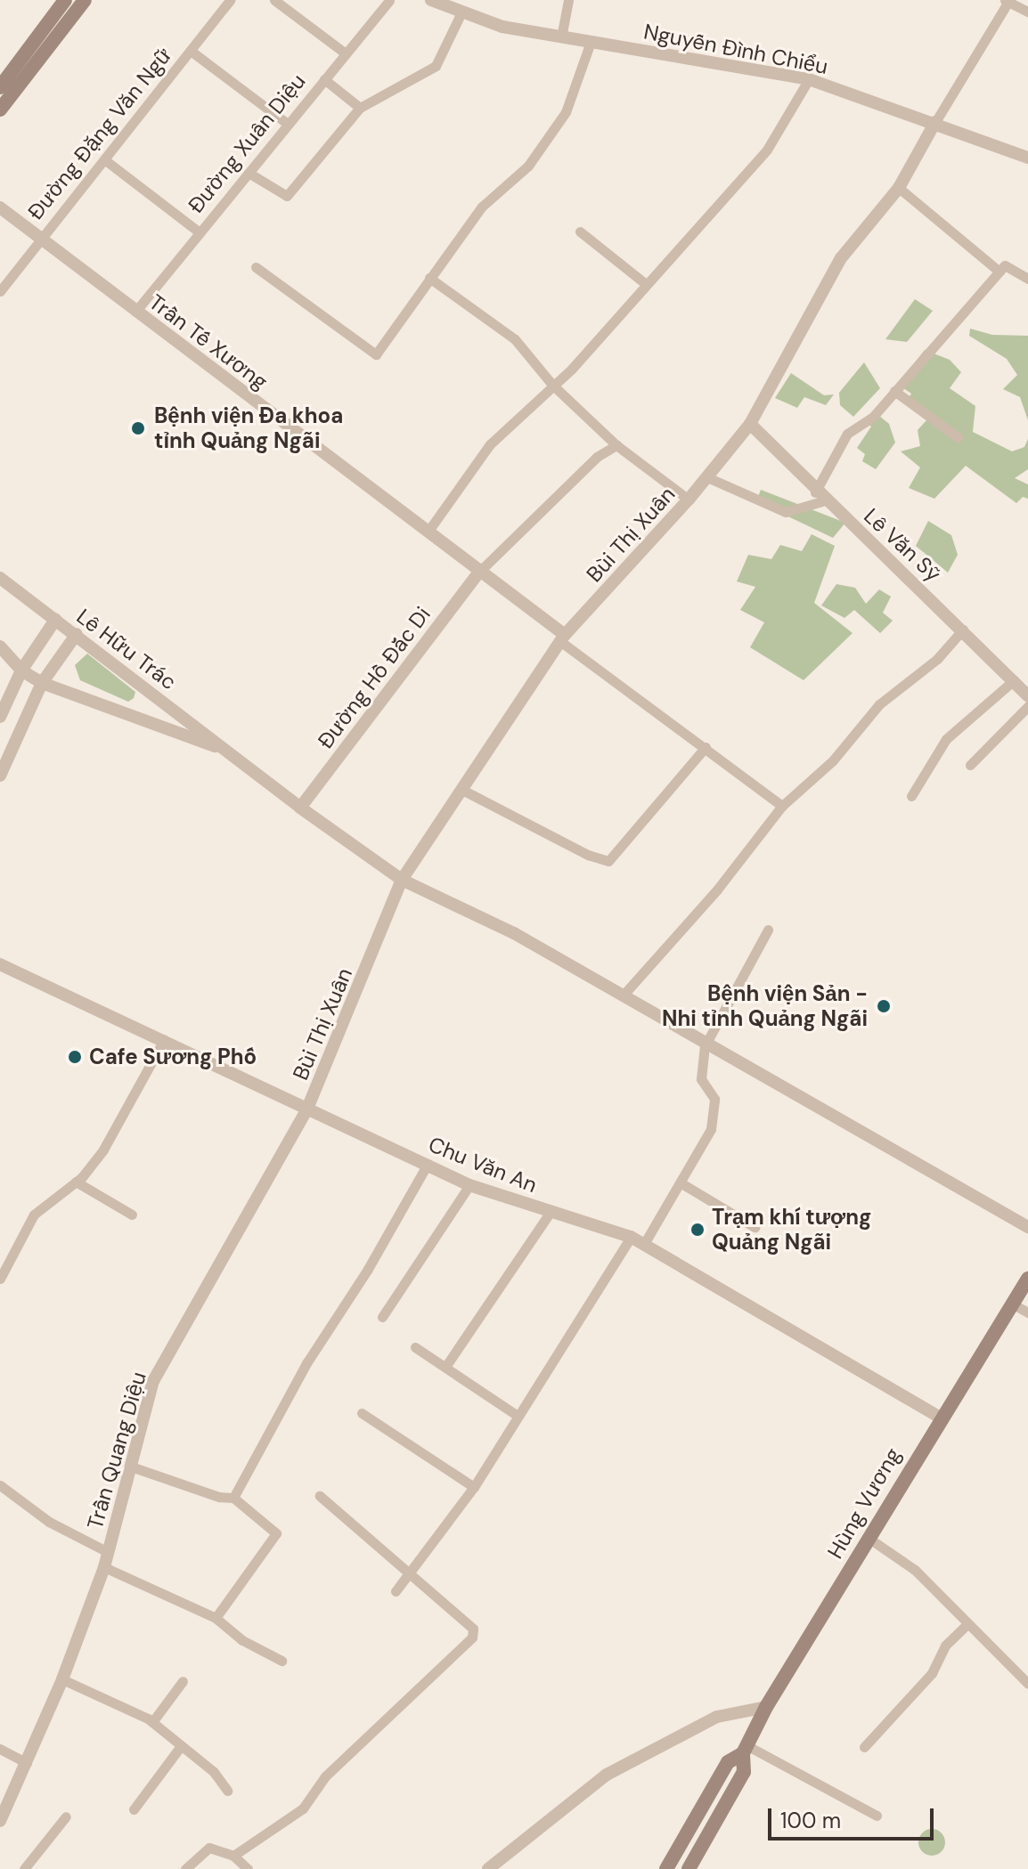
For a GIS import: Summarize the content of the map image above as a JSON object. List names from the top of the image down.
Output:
{
  "streets": {
    "main road": ["Hùng Vương"],
    "street": [
      "Nguyễn Đình Chiểu",
      "Đường Đặng Văn Ngữ",
      "Đường Xuân Diệu",
      "Trần Tế Xương",
      "Bùi Thị Xuân",
      "Lê Văn Sỹ",
      "Lê Hữu Trác",
      "Đường Hồ Đắc Di",
      "Chu Văn An",
      "Trần Quang Diệu"
    ]
  },
  "crossings": [
    ["Nguyễn Đình Chiểu", "Bùi Thị Xuân"],
    ["Đường Đặng Văn Ngữ", "Trần Tế Xương"],
    ["Đường Xuân Diệu", "Trần Tế Xương"],
    ["Trần Tế Xương", "Bùi Thị Xuân"],
    ["Trần Tế Xương", "Đường Hồ Đắc Di"],
    ["Bùi Thị Xuân", "Lê Văn Sỹ"],
    ["Bùi Thị Xuân", "Lê Hữu Trác"],
    ["Bùi Thị Xuân", "Chu Văn An"],
    ["Bùi Thị Xuân", "Trần Quang Diệu"],
    ["Lê Hữu Trác", "Đường Hồ Đắc Di"],
    ["Chu Văn An", "Trần Quang Diệu"],
    ["Chu Văn An", "Hùng Vương"]
  ],
  "places": [
    "Bệnh viện Đa khoa tỉnh Quảng Ngãi",
    "Bệnh viện Sản - Nhi tỉnh Quảng Ngãi",
    "Cafe Sương Phố",
    "Trạm khí tượng Quảng Ngãi"
  ],
  "scale_bar": "100 m"
}
